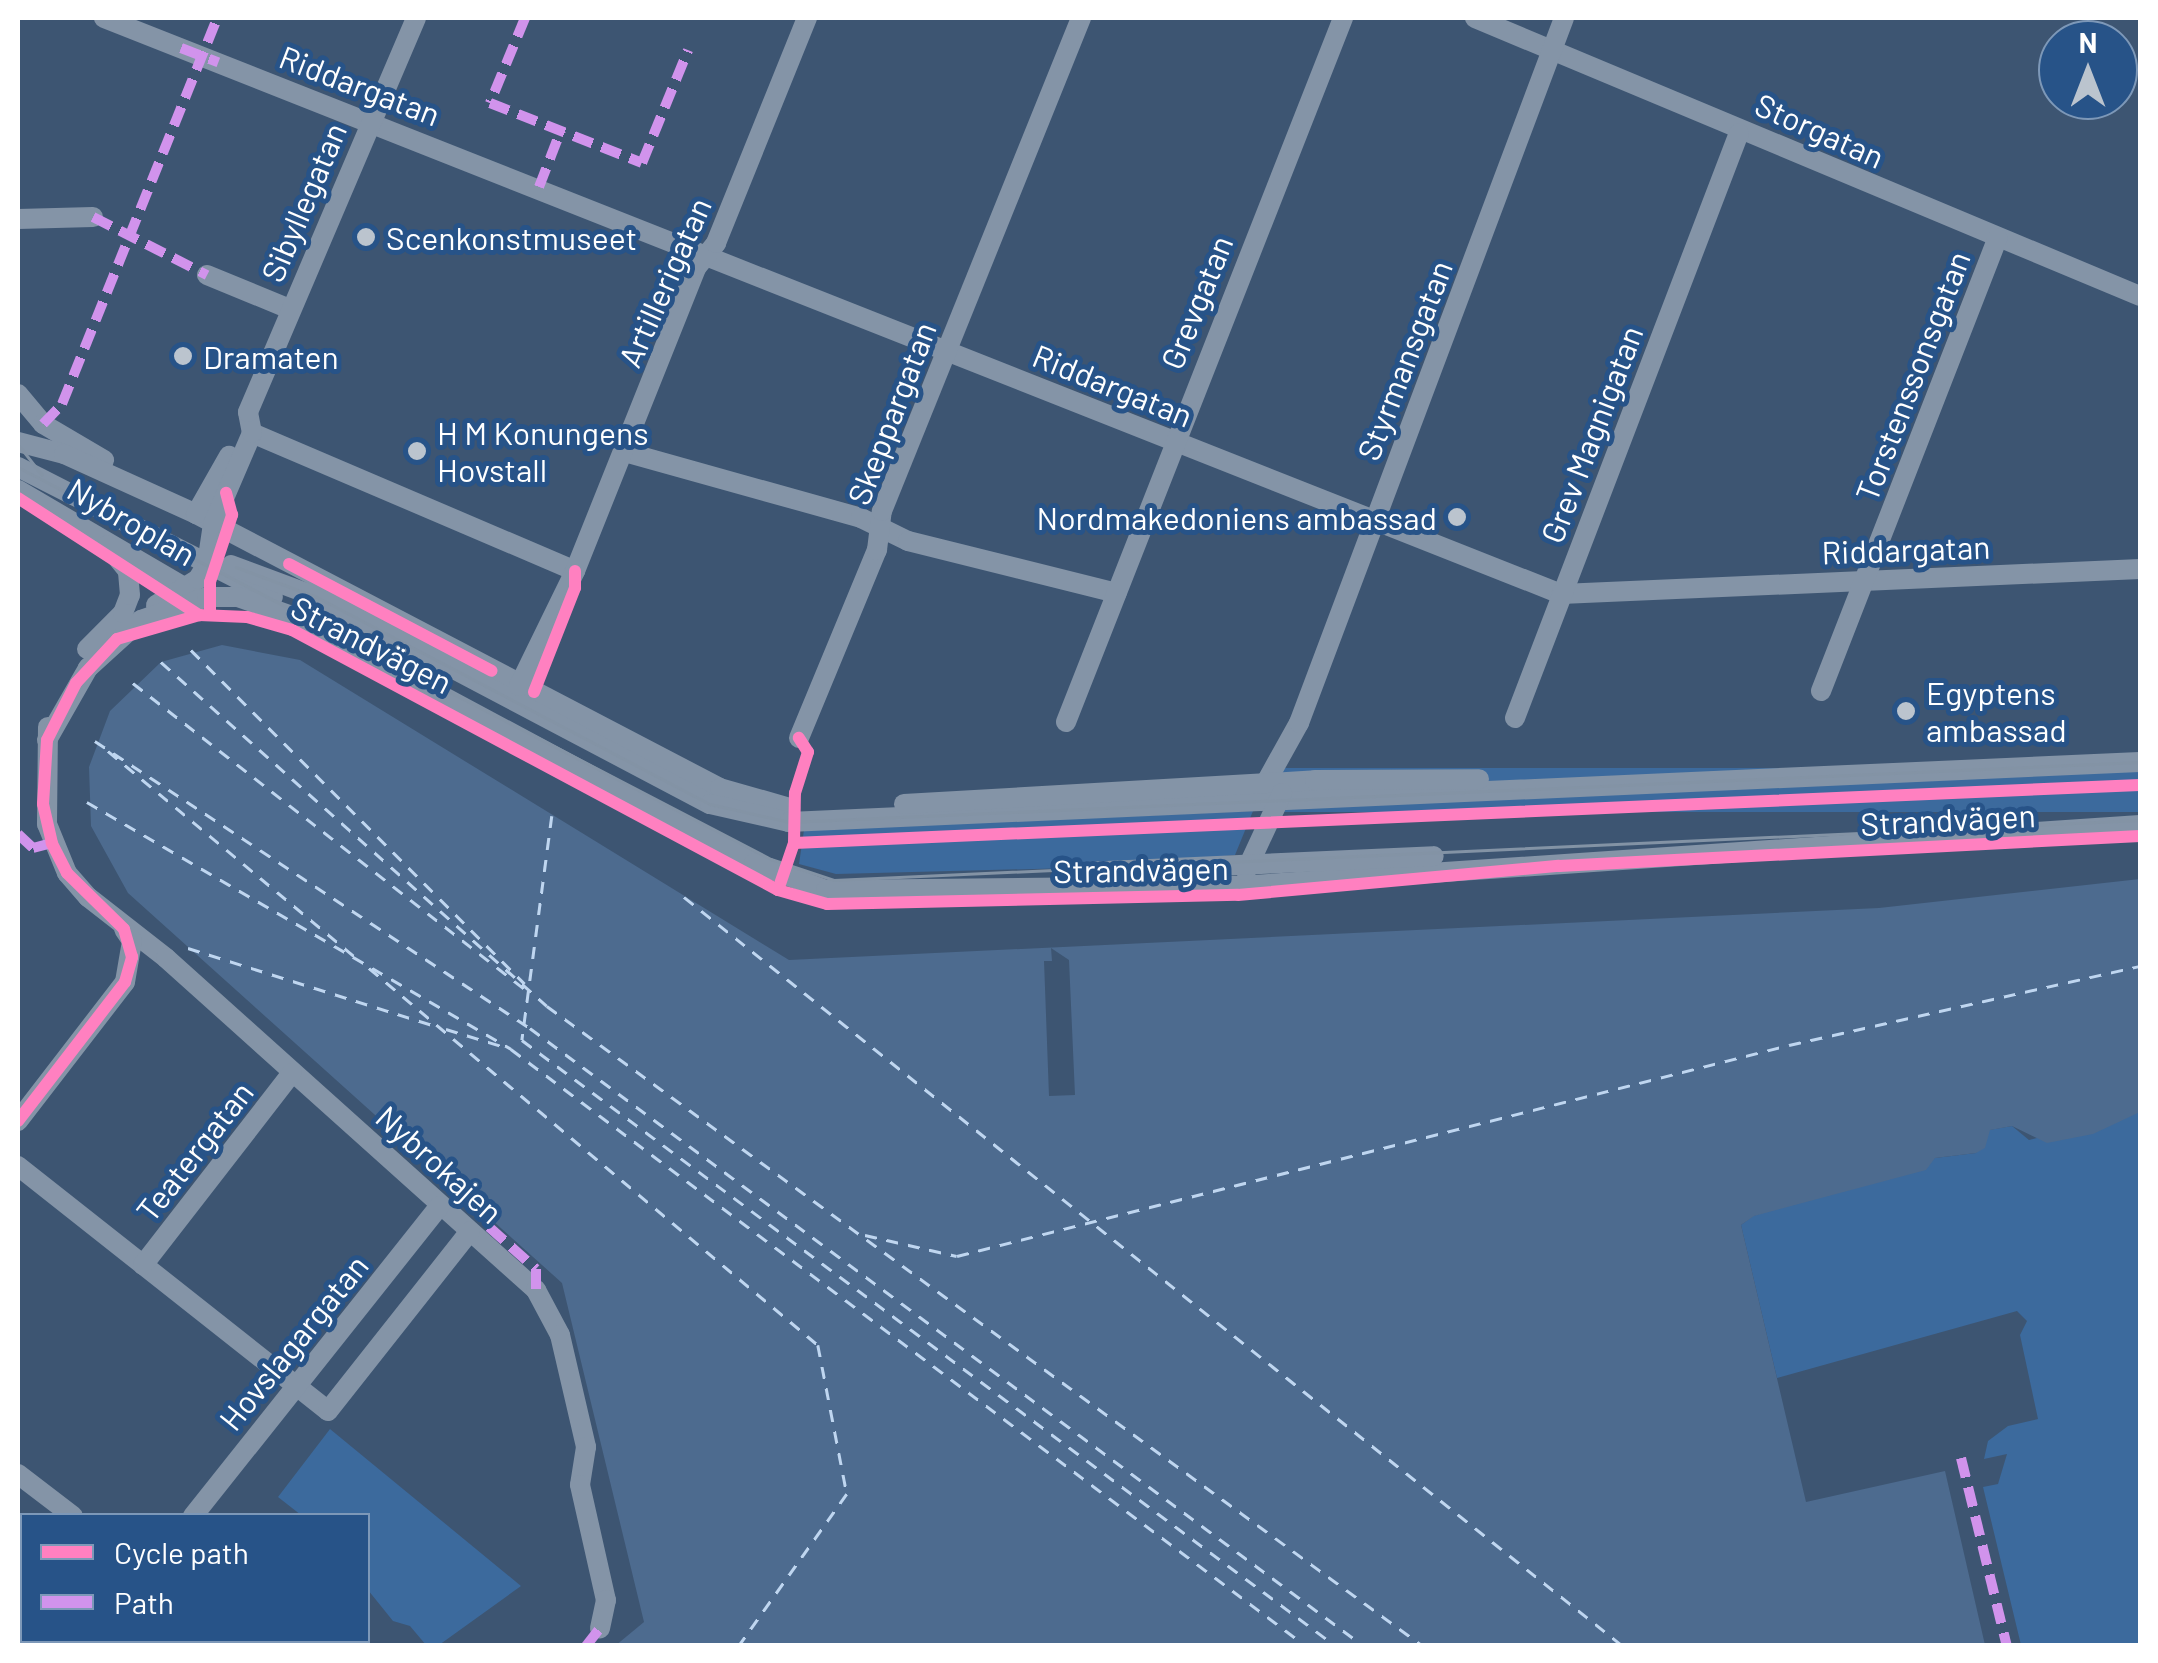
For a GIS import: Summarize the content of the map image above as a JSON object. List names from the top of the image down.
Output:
{
  "streets": {
    "street": [
      "Riddargatan",
      "Storgatan",
      "Sibyllegatan",
      "Artillerigatan",
      "Grevgatan",
      "Styrmansgatan",
      "Torstenssonsgatan",
      "Skeppargatan",
      "Grev Magnigatan",
      "Nybroplan",
      "Strandvägen",
      "Teatergatan",
      "Nybrokajen",
      "Hovslagargatan"
    ]
  },
  "crossings": [
    ["Riddargatan", "Sibyllegatan"],
    ["Riddargatan", "Artillerigatan"],
    ["Riddargatan", "Grevgatan"],
    ["Riddargatan", "Styrmansgatan"],
    ["Riddargatan", "Torstenssonsgatan"],
    ["Riddargatan", "Skeppargatan"],
    ["Riddargatan", "Grev Magnigatan"],
    ["Storgatan", "Styrmansgatan"],
    ["Storgatan", "Torstenssonsgatan"],
    ["Storgatan", "Grev Magnigatan"],
    ["Sibyllegatan", "Nybroplan"],
    ["Sibyllegatan", "Strandvägen"],
    ["Artillerigatan", "Strandvägen"],
    ["Styrmansgatan", "Strandvägen"],
    ["Nybroplan", "Strandvägen"],
    ["Teatergatan", "Nybrokajen"],
    ["Nybrokajen", "Hovslagargatan"]
  ],
  "places": [
    "Scenkonstmuseet",
    "Dramaten",
    "H M Konungens Hovstall",
    "Nordmakedoniens ambassad",
    "Egyptens ambassad"
  ],
  "legend": ["Cycle path", "Path"],
  "north": "top"
}
